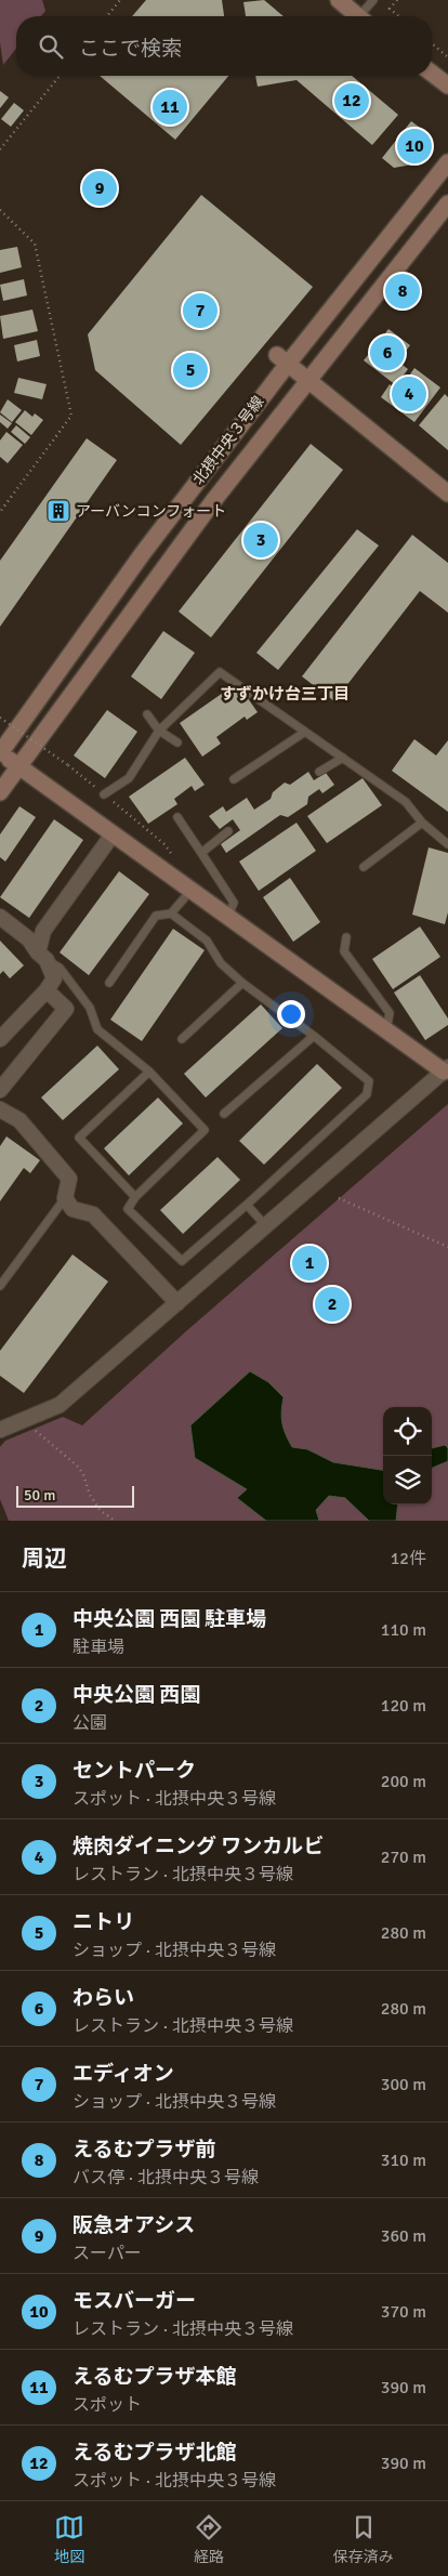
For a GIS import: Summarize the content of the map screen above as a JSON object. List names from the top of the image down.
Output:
{
  "streets": {
    "street": ["北摂中央３号線"]
  },
  "districts": ["すずかけ台三丁目"],
  "places": {
    "building": ["アーバンコンフォート"]
  },
  "scale_bar": "50 m",
  "page": {
    "search": "ここで検索",
    "pins": [
      "12",
      "11",
      "10",
      "9",
      "8",
      "7",
      "6",
      "5",
      "4",
      "3",
      "1",
      "2"
    ],
    "scale": "50 m",
    "heading": ["周辺", "12件"],
    "list": [
      {
        "mark": "1",
        "name": "中央公園 西園 駐車場",
        "note": "駐車場",
        "value": "110 m"
      },
      {
        "mark": "2",
        "name": "中央公園 西園",
        "note": "公園",
        "value": "120 m"
      },
      {
        "mark": "3",
        "name": "セントパーク",
        "note": "スポット · 北摂中央３号線",
        "value": "200 m"
      },
      {
        "mark": "4",
        "name": "焼肉ダイニング ワンカルビ",
        "note": "レストラン · 北摂中央３号線",
        "value": "270 m"
      },
      {
        "mark": "5",
        "name": "ニトリ",
        "note": "ショップ · 北摂中央３号線",
        "value": "280 m"
      },
      {
        "mark": "6",
        "name": "わらい",
        "note": "レストラン · 北摂中央３号線",
        "value": "280 m"
      },
      {
        "mark": "7",
        "name": "エディオン",
        "note": "ショップ · 北摂中央３号線",
        "value": "300 m"
      },
      {
        "mark": "8",
        "name": "えるむプラザ前",
        "note": "バス停 · 北摂中央３号線",
        "value": "310 m"
      },
      {
        "mark": "9",
        "name": "阪急オアシス",
        "note": "スーパー",
        "value": "360 m"
      },
      {
        "mark": "10",
        "name": "モスバーガー",
        "note": "レストラン · 北摂中央３号線",
        "value": "370 m"
      },
      {
        "mark": "11",
        "name": "えるむプラザ本館",
        "note": "スポット",
        "value": "390 m"
      },
      {
        "mark": "12",
        "name": "えるむプラザ北館",
        "note": "スポット · 北摂中央３号線",
        "value": "390 m"
      }
    ],
    "nav": ["地図", "経路", "保存済み"]
  }
}
